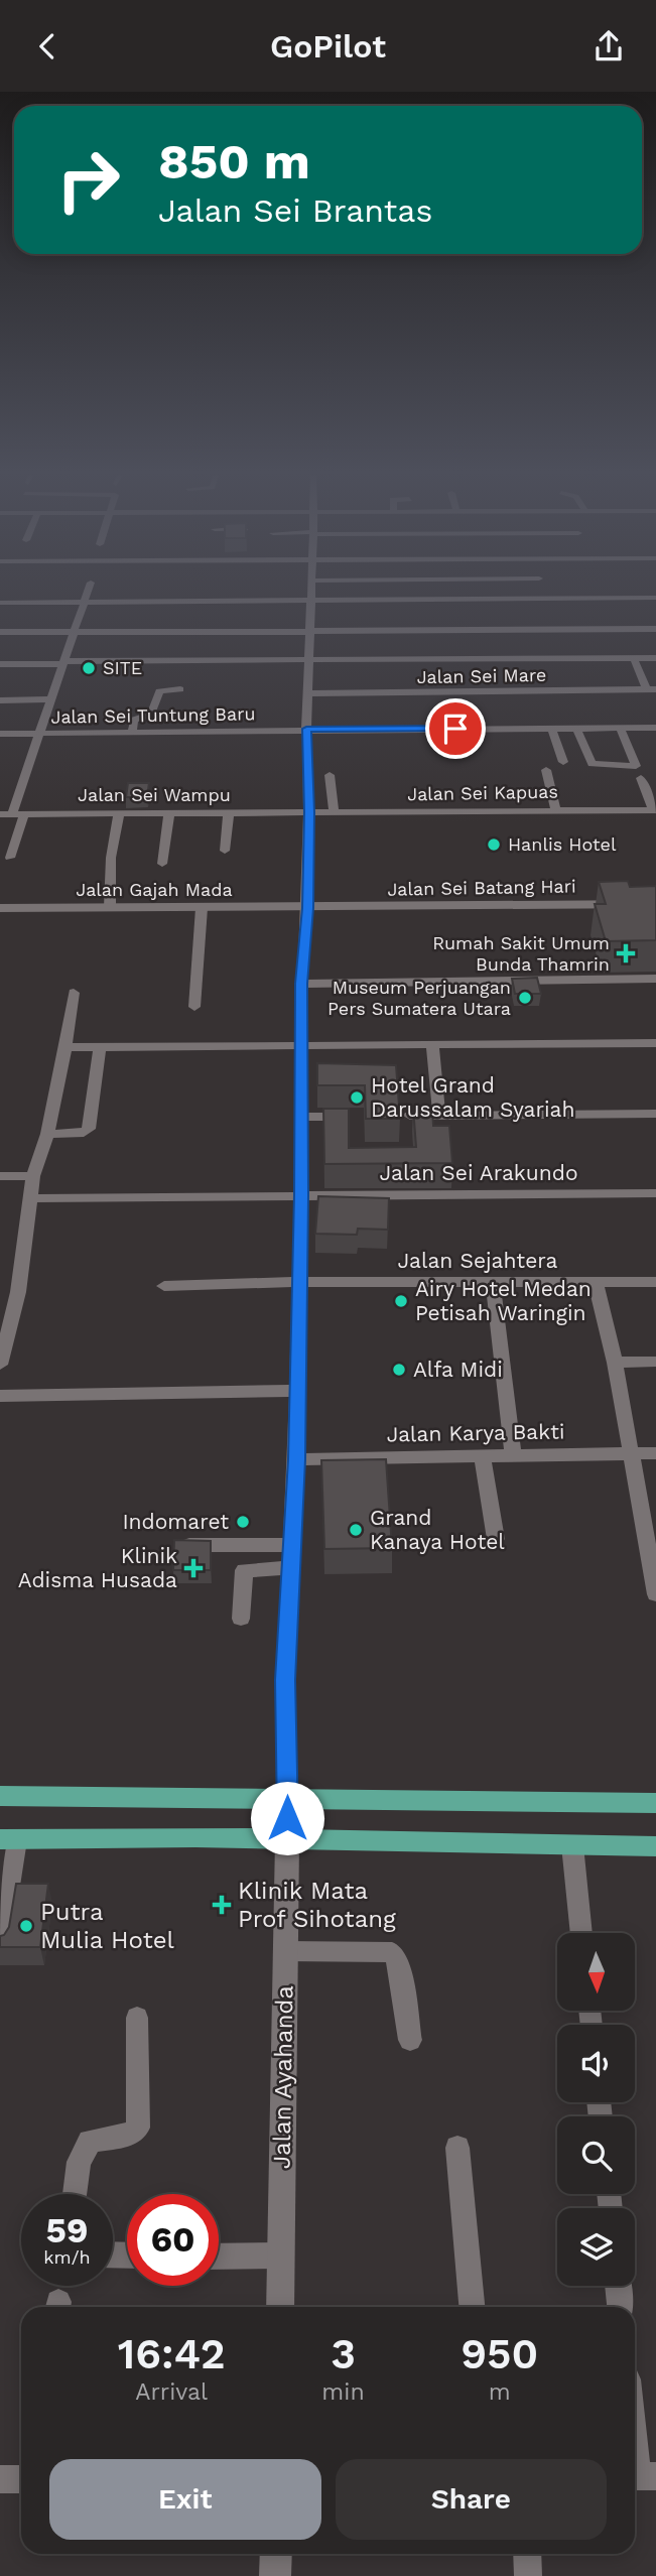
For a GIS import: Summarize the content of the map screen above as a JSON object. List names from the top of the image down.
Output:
{
  "streets": {
    "street": [
      "Jalan Sei Mare",
      "Jalan Sei Tuntung Baru",
      "Jalan Sei Kapuas",
      "Jalan Sei Wampu",
      "Jalan Sei Batang Hari",
      "Jalan Gajah Mada",
      "Jalan Sei Arakundo",
      "Jalan Sejahtera",
      "Jalan Karya Bakti",
      "Jalan Ayahanda"
    ]
  },
  "crossings": [
    ["Jalan Sei Kapuas", "Jalan Sei Wampu"],
    ["Jalan Sei Batang Hari", "Jalan Gajah Mada"]
  ],
  "places": {
    "other": [
      "SITE",
      "Hanlis Hotel",
      "Museum Perjuangan Pers Sumatera Utara",
      "Hotel Grand Darussalam Syariah",
      "Airy Hotel Medan Petisah Waringin",
      "Alfa Midi",
      "Indomaret",
      "Grand Kanaya Hotel",
      "Putra Mulia Hotel"
    ],
    "health": ["Rumah Sakit Umum Bunda Thamrin", "Klinik Adisma Husada", "Klinik Mata Prof Sihotang"]
  },
  "north": "bottom",
  "page": {
    "header": "GoPilot",
    "turn": ["850 m", "Jalan Sei Brantas"],
    "speed": "59 km/h",
    "limit": "60",
    "eta": [
      "16:42",
      "Arrival",
      "3",
      "min",
      "950",
      "m"
    ],
    "buttons": ["Exit", "Share"]
  }
}
